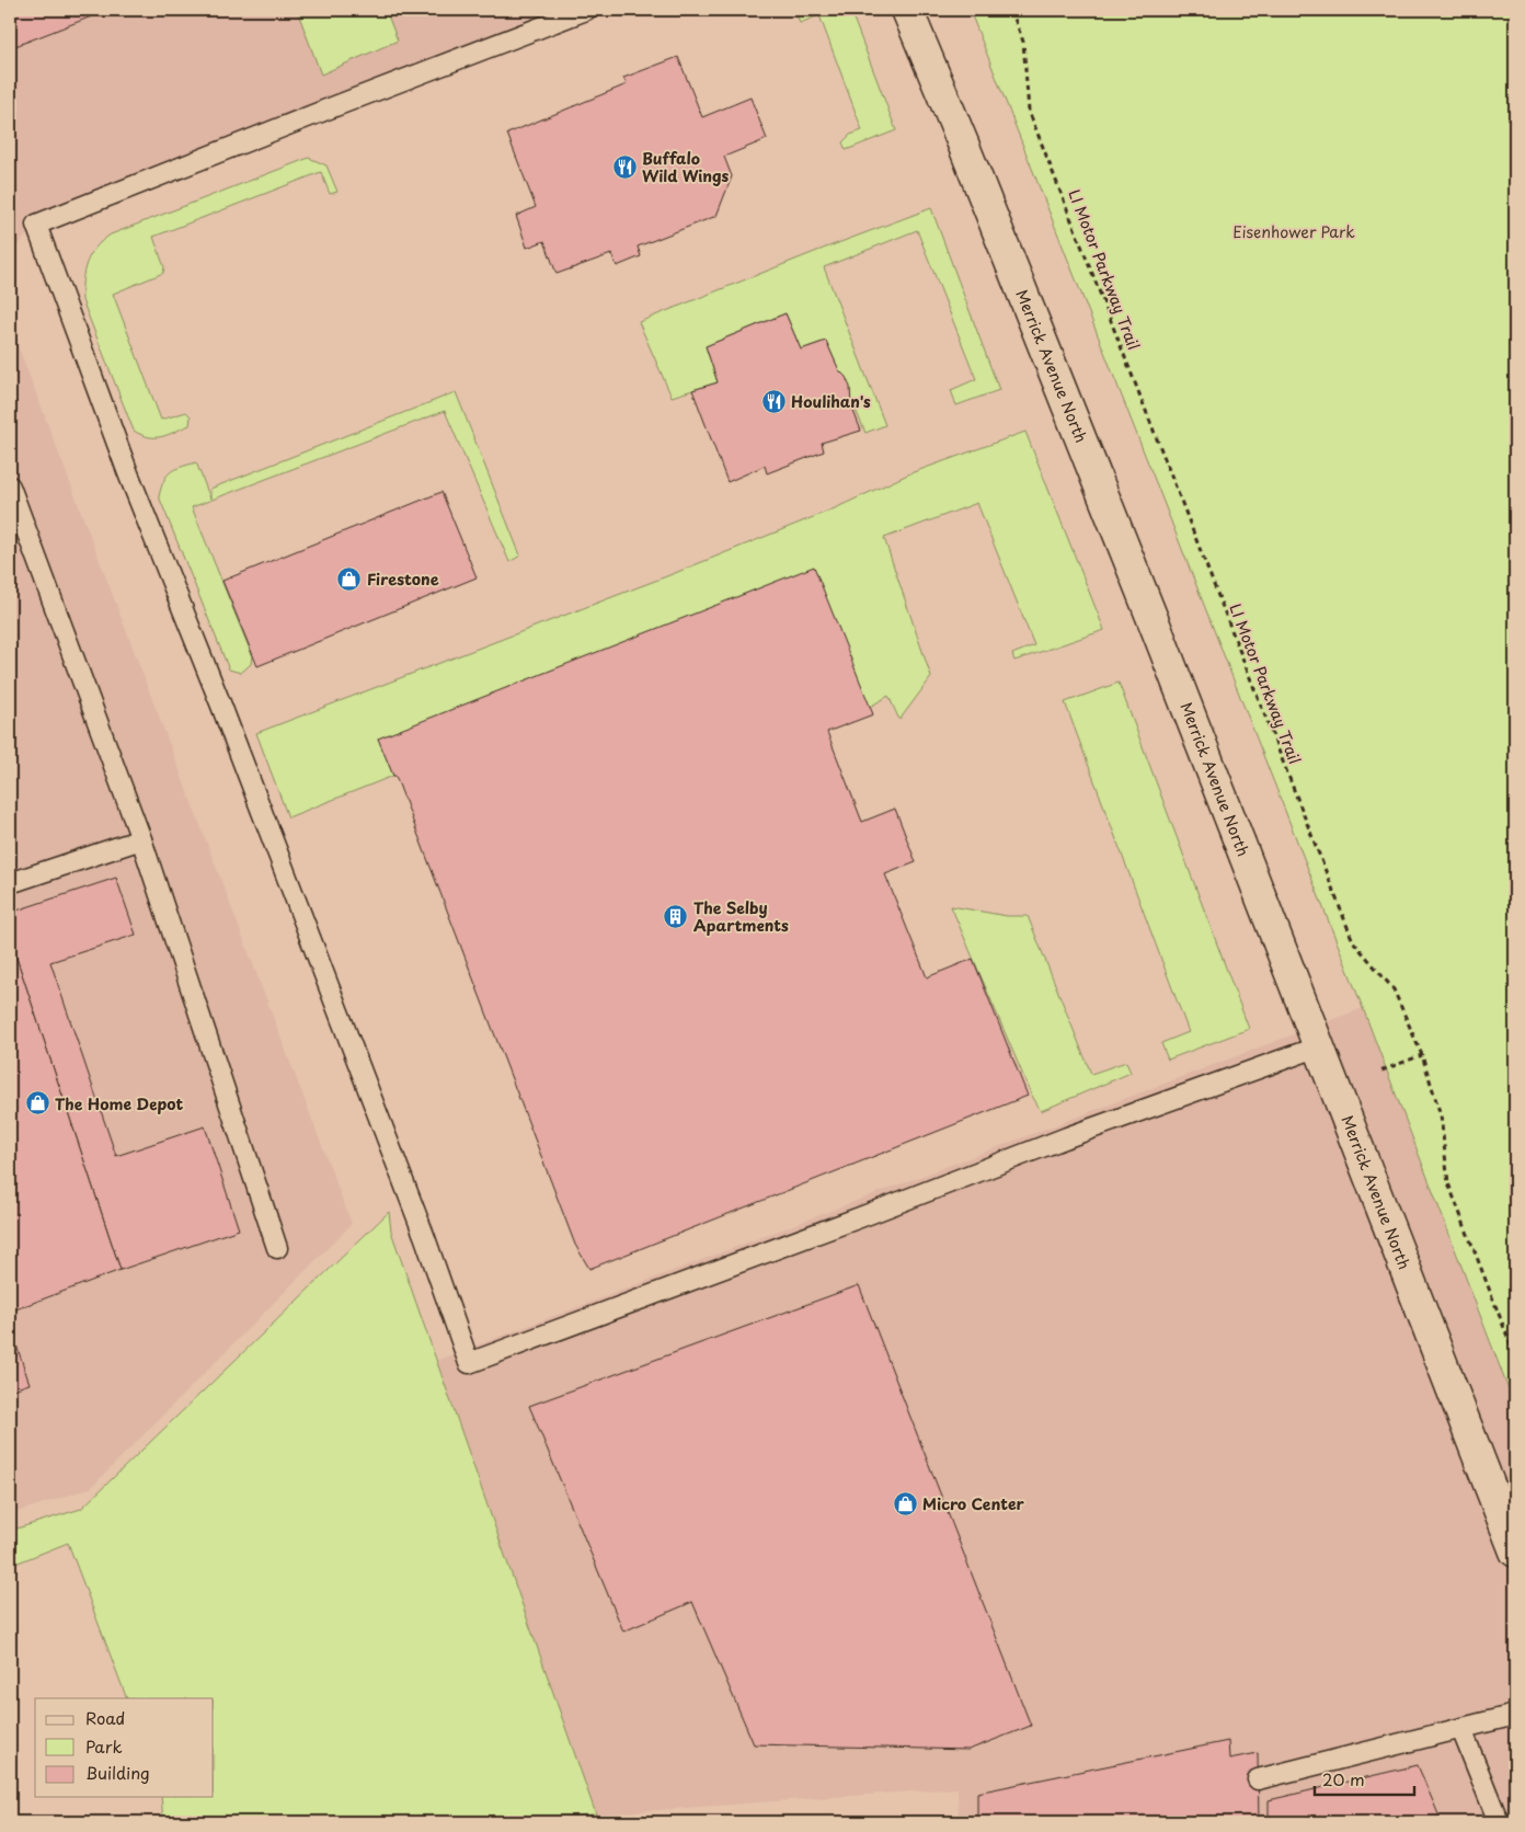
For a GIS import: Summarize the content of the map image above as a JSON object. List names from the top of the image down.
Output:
{
  "streets": {
    "main road": ["Merrick Avenue North"],
    "path": ["LI Motor Parkway Trail"]
  },
  "parks": ["Eisenhower Park"],
  "places": {
    "restaurant": ["Buffalo Wild Wings", "Houlihan's"],
    "shop": ["Firestone", "The Home Depot", "Micro Center"],
    "building": ["The Selby Apartments"]
  },
  "legend": ["Road", "Park", "Building"],
  "scale_bar": "20 m"
}
